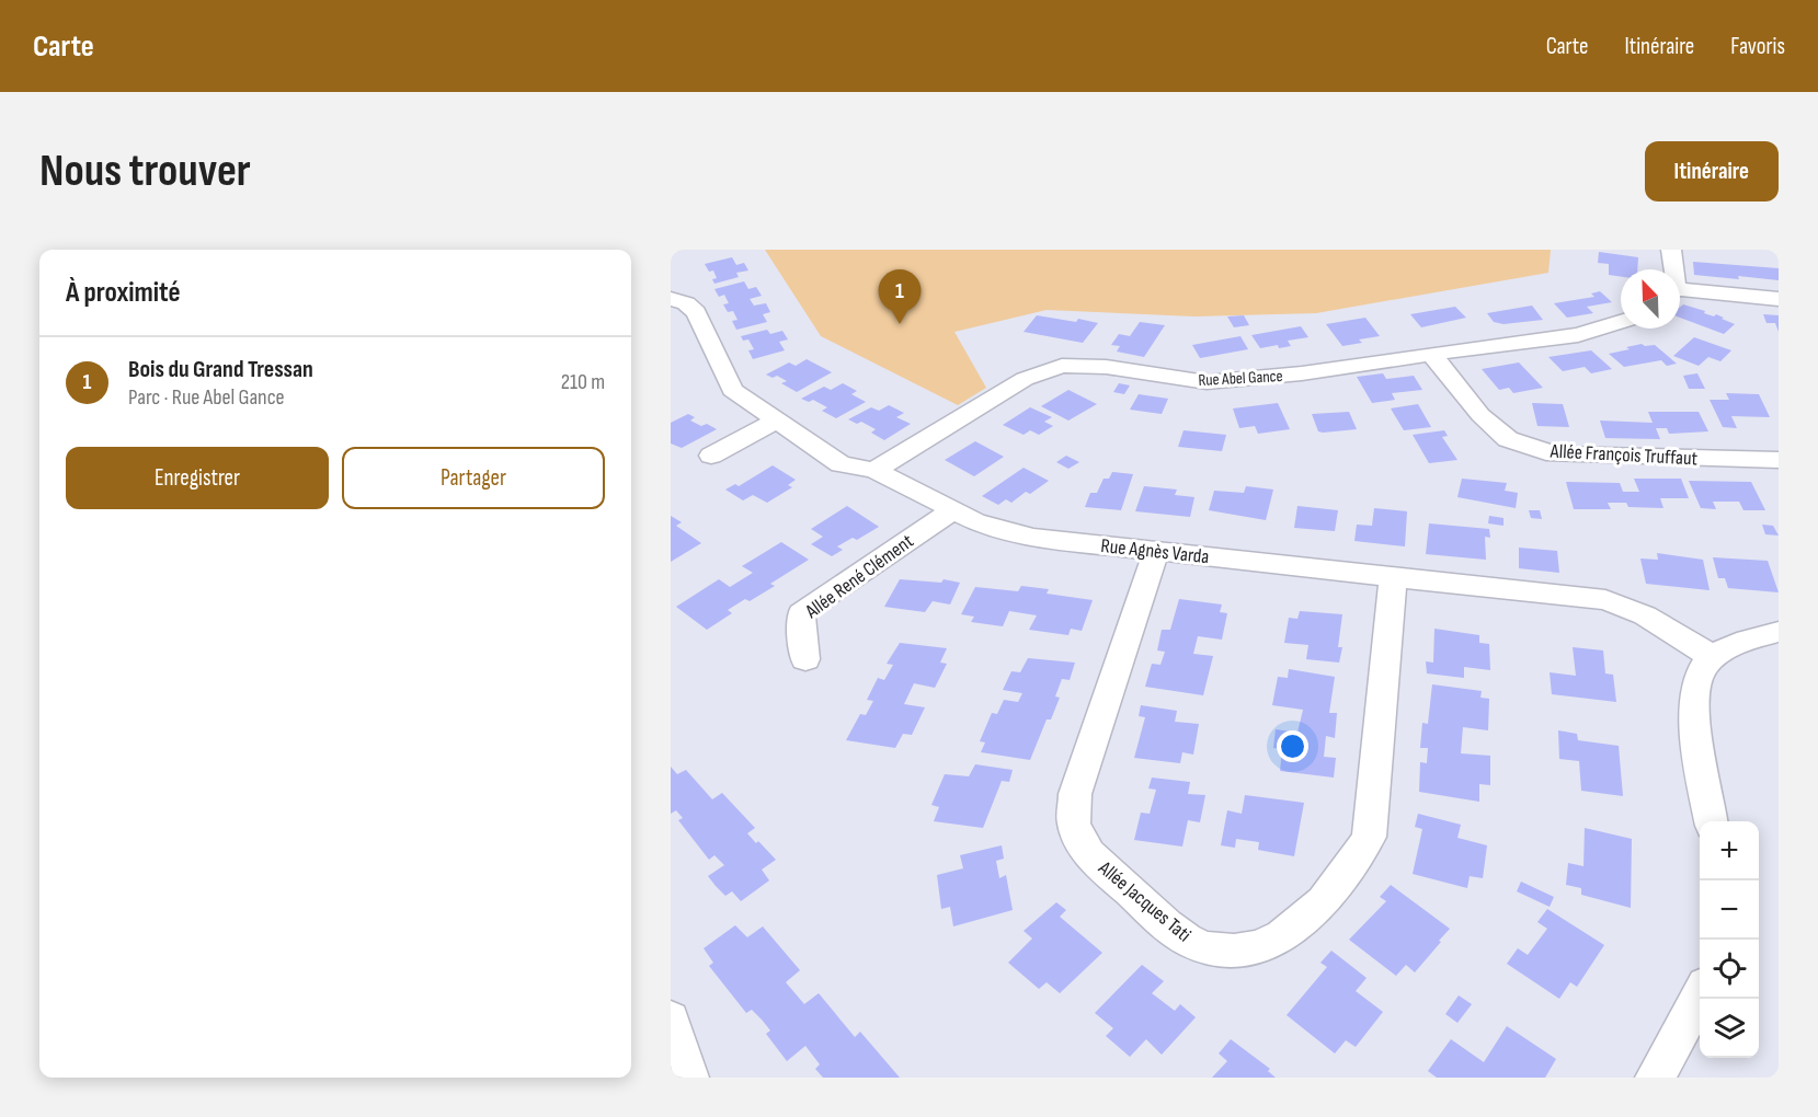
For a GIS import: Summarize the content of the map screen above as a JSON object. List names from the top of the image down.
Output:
{
  "streets": {
    "street": [
      "Rue Abel Gance",
      "Allée François Truffaut",
      "Rue Agnès Varda",
      "Allée René Clément",
      "Allée Jacques Tati"
    ]
  },
  "crossings": [
    ["Rue Abel Gance", "Allée François Truffaut"],
    ["Rue Abel Gance", "Rue Agnès Varda"],
    ["Rue Agnès Varda", "Allée René Clément"],
    ["Rue Agnès Varda", "Allée Jacques Tati"]
  ],
  "north": "top left",
  "page": {
    "header": "Carte",
    "nav": ["Carte", "Itinéraire", "Favoris"],
    "buttons": [
      "Itinéraire",
      ["Enregistrer", "Partager"]
    ],
    "title": "Nous trouver",
    "heading": "À proximité",
    "pins": "1",
    "list": [
      {
        "mark": "1",
        "name": "Bois du Grand Tressan",
        "note": "Parc · Rue Abel Gance",
        "value": "210 m"
      }
    ],
    "map_buttons": ["+", "−"]
  }
}
